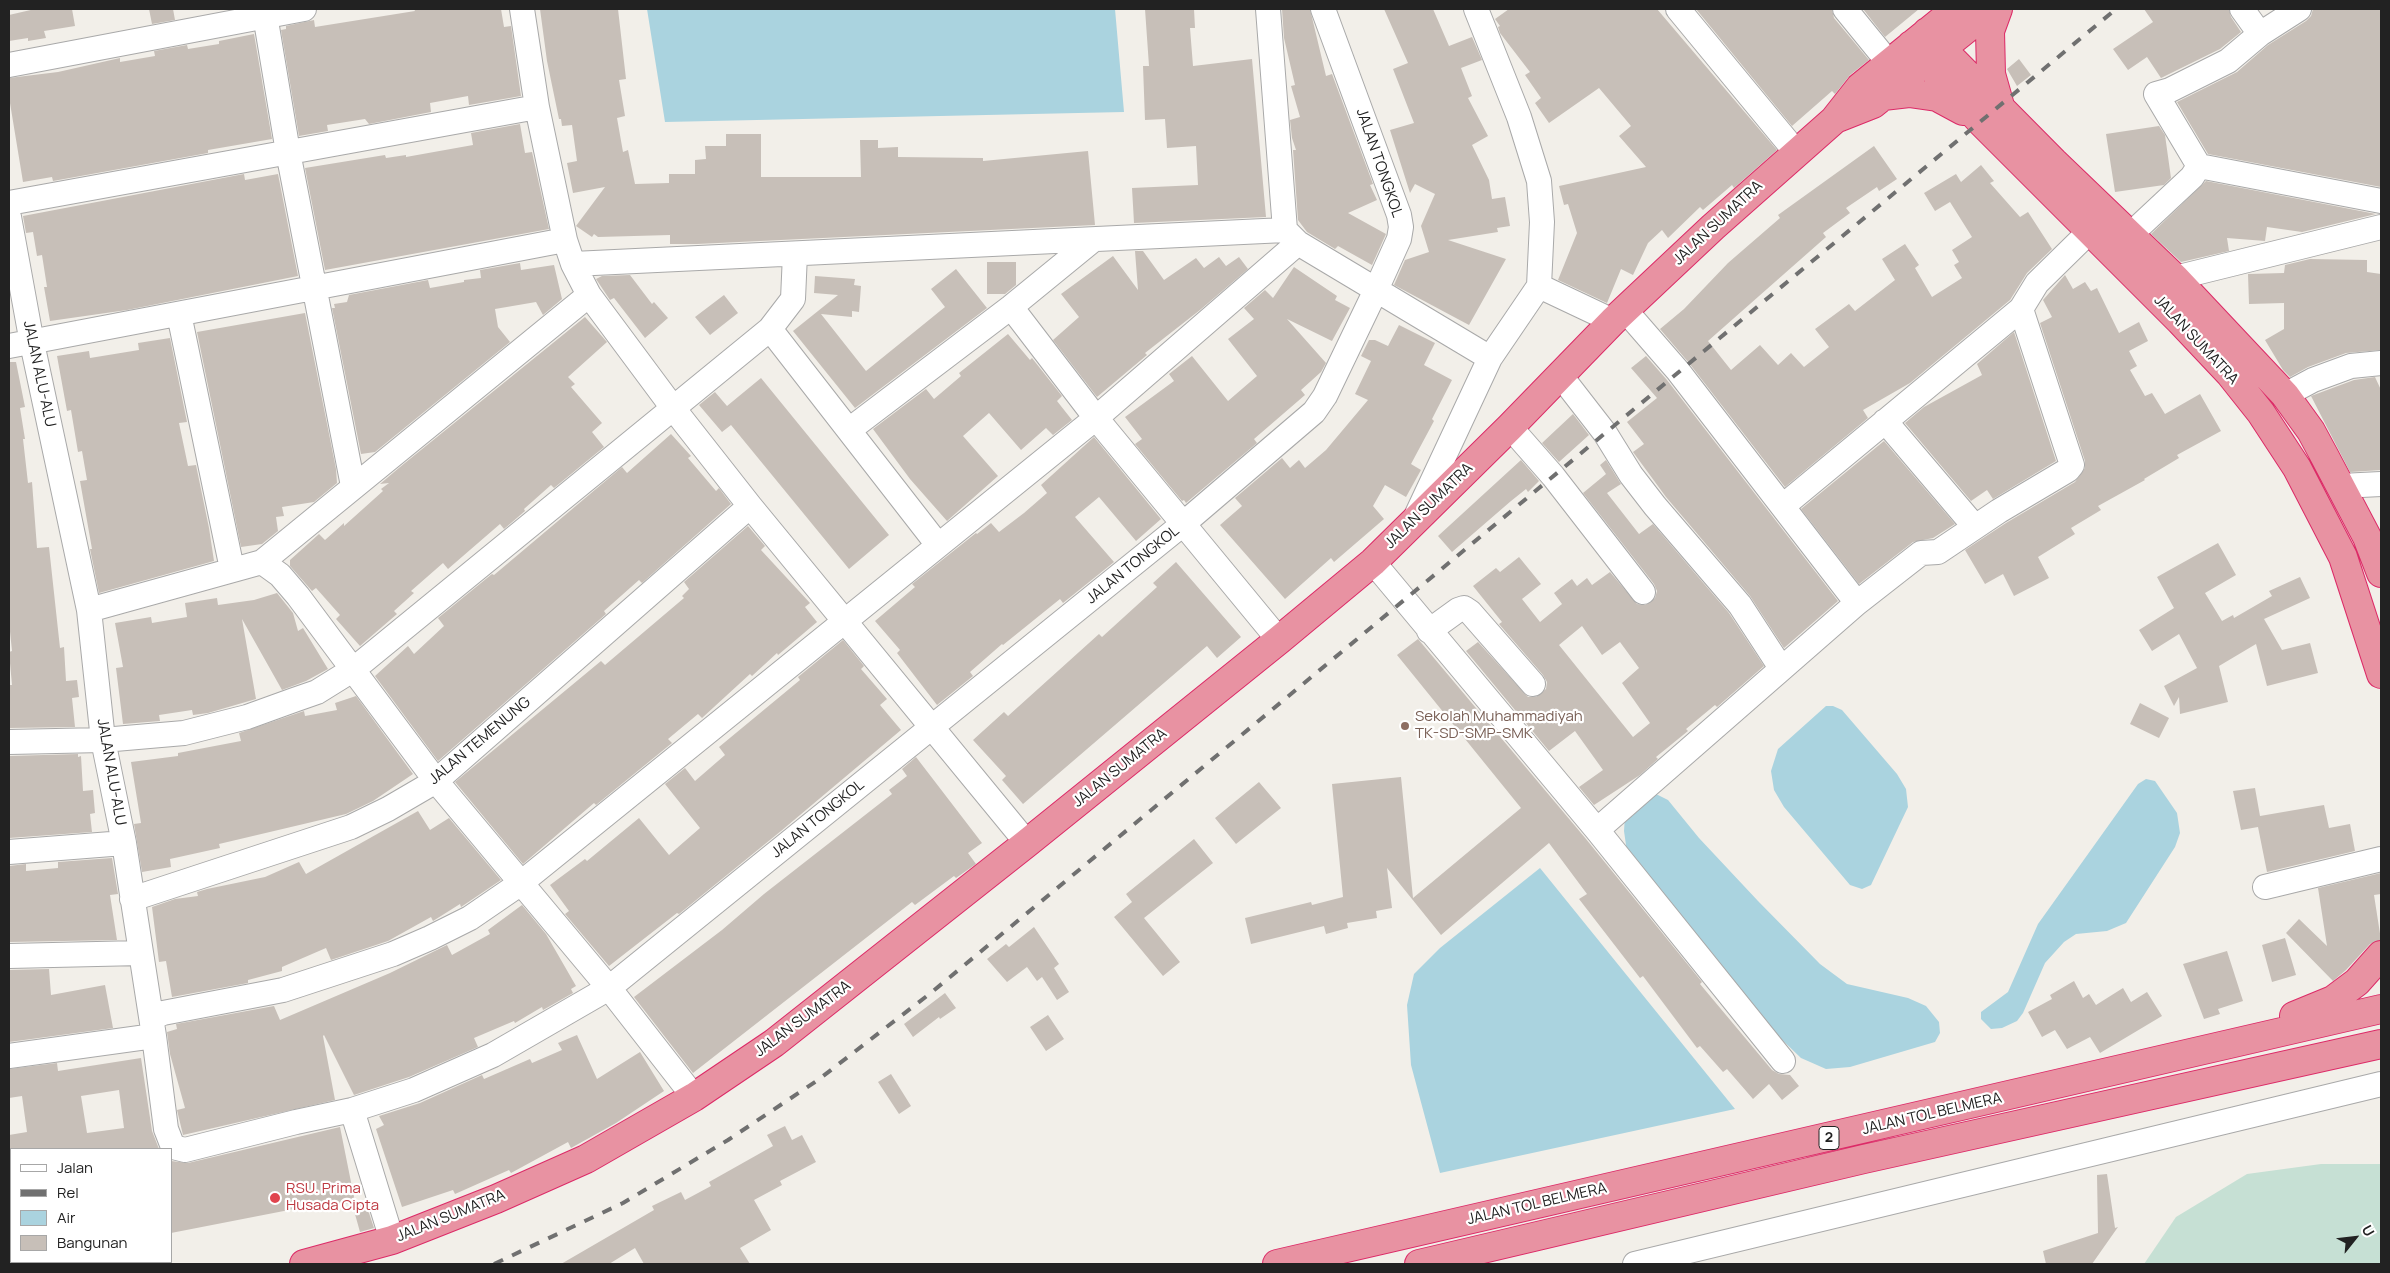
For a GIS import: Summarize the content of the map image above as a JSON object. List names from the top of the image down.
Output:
{
  "streets": {
    "highway": ["JALAN SUMATRA", "JALAN TOL BELMERA", "2"],
    "street": ["JALAN TONGKOL", "JALAN ALU-ALU", "JALAN TEMENUNG"]
  },
  "crossings": [
    ["JALAN TONGKOL", "JALAN ALU-ALU"],
    ["JALAN ALU-ALU", "JALAN TEMENUNG"]
  ],
  "places": ["Sekolah Muhammadiyah TK-SD-SMP-SMK", "RSU. Prima Husada Cipta"],
  "legend": [
    "Jalan",
    "Rel",
    "Air",
    "Bangunan"
  ],
  "north": "top right"
}
